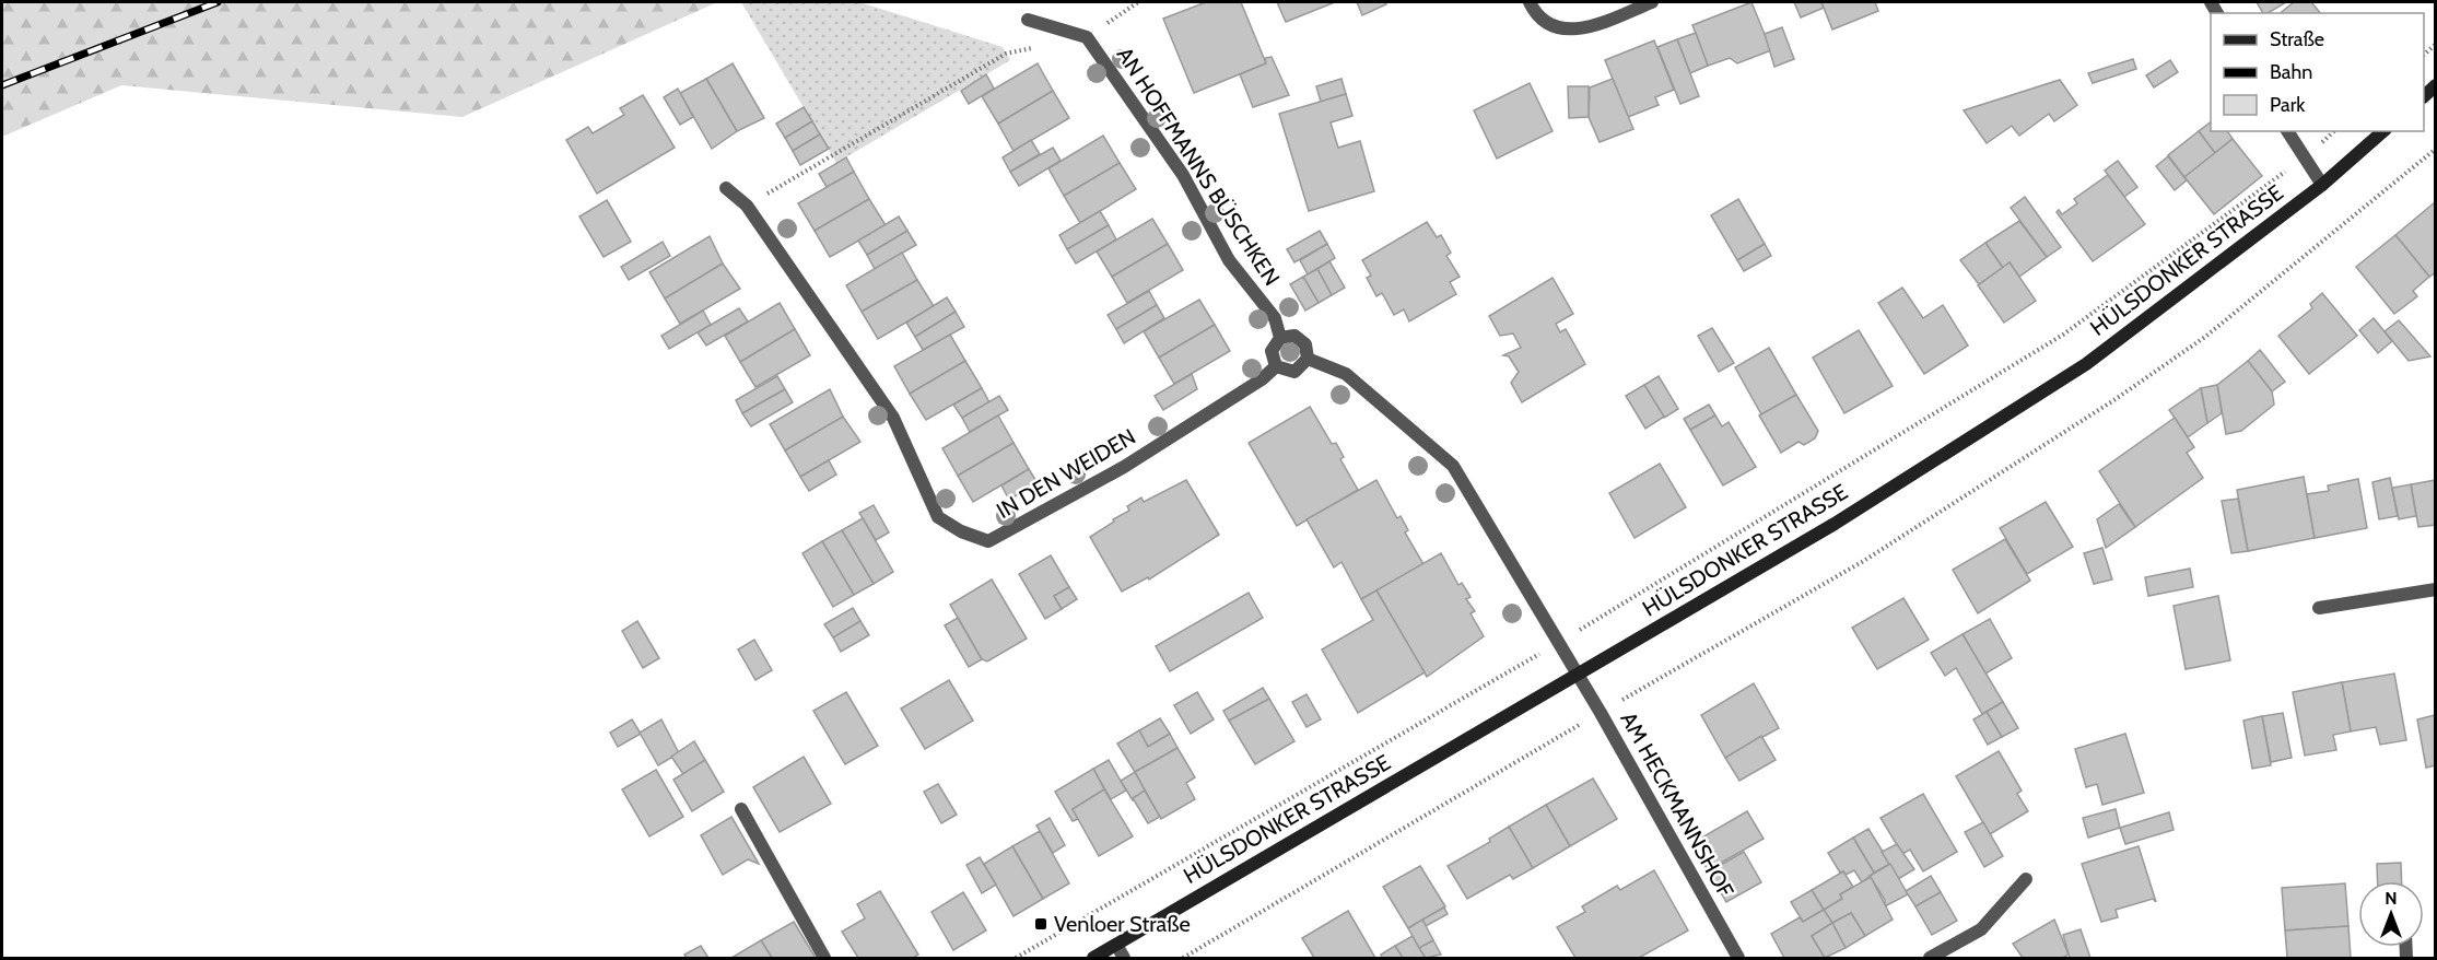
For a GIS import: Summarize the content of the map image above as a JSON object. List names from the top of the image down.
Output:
{
  "streets": {
    "street": [
      "AN HOFFMANNS BÜSCHKEN",
      "HÜLSDONKER STRASSE",
      "IN DEN WEIDEN",
      "AM HECKMANNSHOF"
    ]
  },
  "crossings": [
    ["AN HOFFMANNS BÜSCHKEN", "IN DEN WEIDEN"],
    ["HÜLSDONKER STRASSE", "AM HECKMANNSHOF"]
  ],
  "places": {
    "transit": ["Venloer Straße"]
  },
  "legend": ["Straße", "Bahn", "Park"],
  "north": "top"
}
